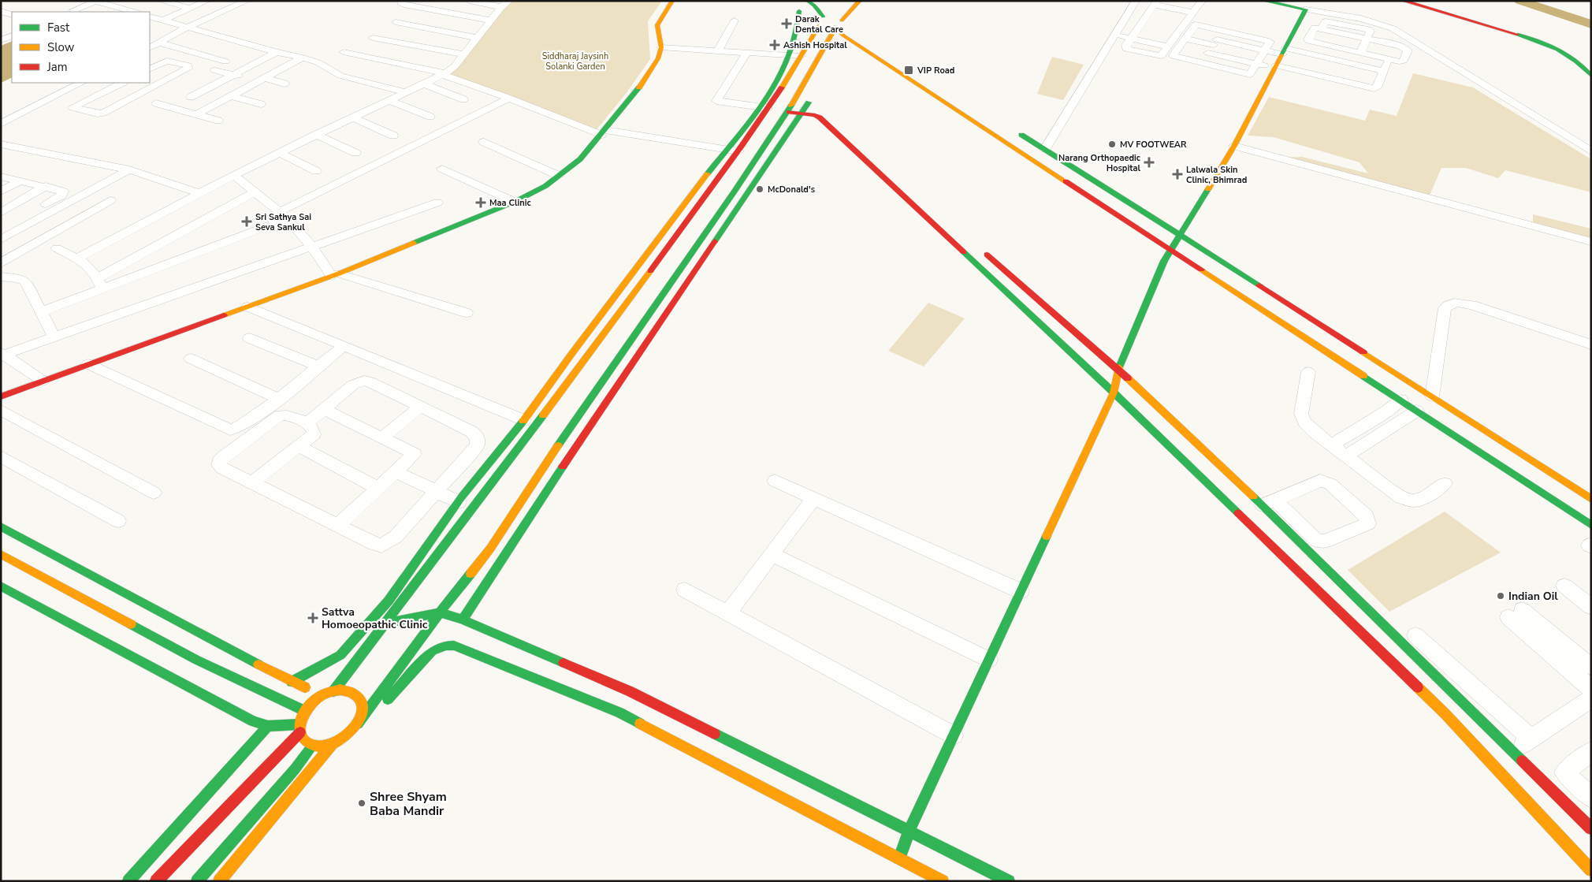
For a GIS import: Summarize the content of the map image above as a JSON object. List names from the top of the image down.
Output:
{
  "parks": ["Siddharaj Jaysinh Solanki Garden"],
  "places": {
    "health": [
      "Darak Dental Care",
      "Ashish Hospital",
      "Narang Orthopaedic Hospital",
      "Lalwala Skin Clinic, Bhimrad",
      "Maa Clinic",
      "Sri Sathya Sai Seva Sankul",
      "Sattva Homoeopathic Clinic"
    ],
    "transit": ["VIP Road"],
    "other": [
      "MV FOOTWEAR",
      "McDonald's",
      "Indian Oil",
      "Shree Shyam Baba Mandir"
    ]
  },
  "legend": ["Fast", "Slow", "Jam"]
}
